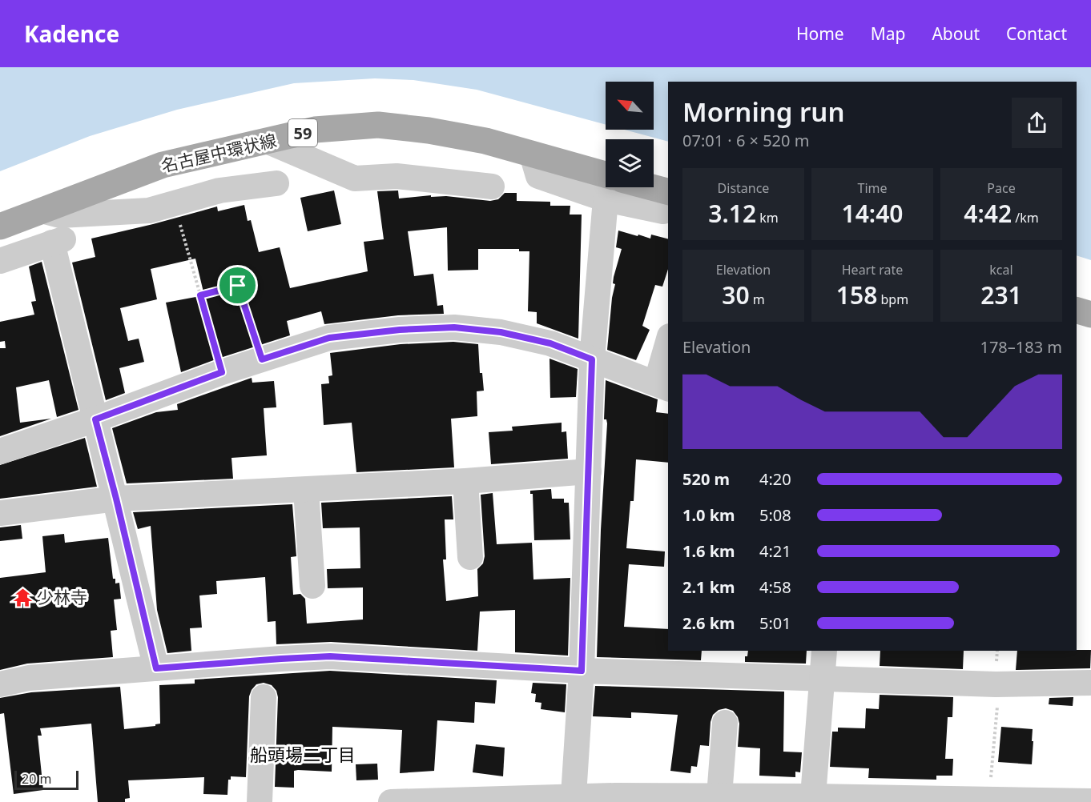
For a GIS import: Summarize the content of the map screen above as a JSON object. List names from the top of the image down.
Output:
{
  "streets": {
    "main road": ["59", "名古屋中環状線"]
  },
  "districts": ["船頭場二丁目"],
  "places": {
    "temple": ["少林寺"]
  },
  "scale_bar": "20 m",
  "north": "top left",
  "page": {
    "header": "Kadence",
    "nav": [
      "Home",
      "Map",
      "About",
      "Contact"
    ],
    "heading": ["Morning run", "07:01 · 6 × 520 m"],
    "stats": [
      ["Distance", "3.12 km"],
      ["Time", "14:40"],
      ["Pace", "4:42 /km"],
      ["Elevation", "30 m"],
      ["Heart rate", "158 bpm"],
      ["kcal", "231"]
    ],
    "chart": ["Elevation", "178–183 m"],
    "list": [
      {
        "name": "520 m",
        "note": "4:20"
      },
      {
        "name": "1.0 km",
        "note": "5:08"
      },
      {
        "name": "1.6 km",
        "note": "4:21"
      },
      {
        "name": "2.1 km",
        "note": "4:58"
      },
      {
        "name": "2.6 km",
        "note": "5:01"
      }
    ],
    "scale": "20 m"
  }
}
